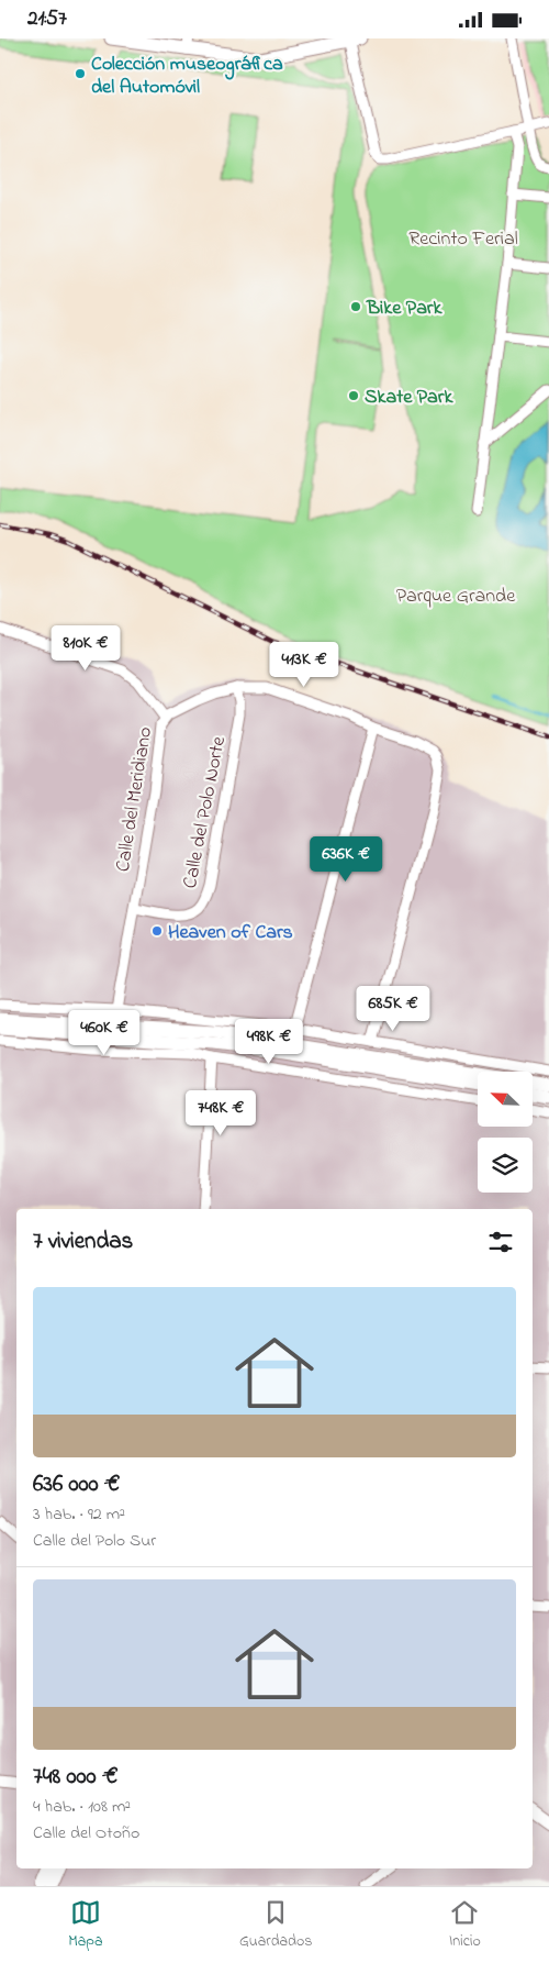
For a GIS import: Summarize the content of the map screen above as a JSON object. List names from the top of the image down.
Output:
{
  "streets": {
    "street": ["Calle del Meridiano", "Calle del Polo Norte"]
  },
  "crossings": [
    ["Calle del Meridiano", "Calle del Polo Norte"]
  ],
  "parks": ["Recinto Ferial", "Parque Grande"],
  "places": [
    "Colección museográfica del Automóvil",
    "Bike Park",
    "Skate Park",
    "Heaven of Cars"
  ],
  "north": "top left",
  "page": {
    "status": "21:57",
    "price": [
      "810K €",
      "413K €",
      "636K €",
      "685K €",
      "460K €",
      "498K €",
      "748K €"
    ],
    "heading": "7 viviendas",
    "list": [
      {
        "name": "636 000 €",
        "note": "3 hab. · 92 m² · Calle del Polo Sur"
      },
      {
        "name": "748 000 €",
        "note": "4 hab. · 108 m² · Calle del Otoño"
      }
    ],
    "tabs": ["Mapa", "Guardados", "Inicio"]
  }
}
